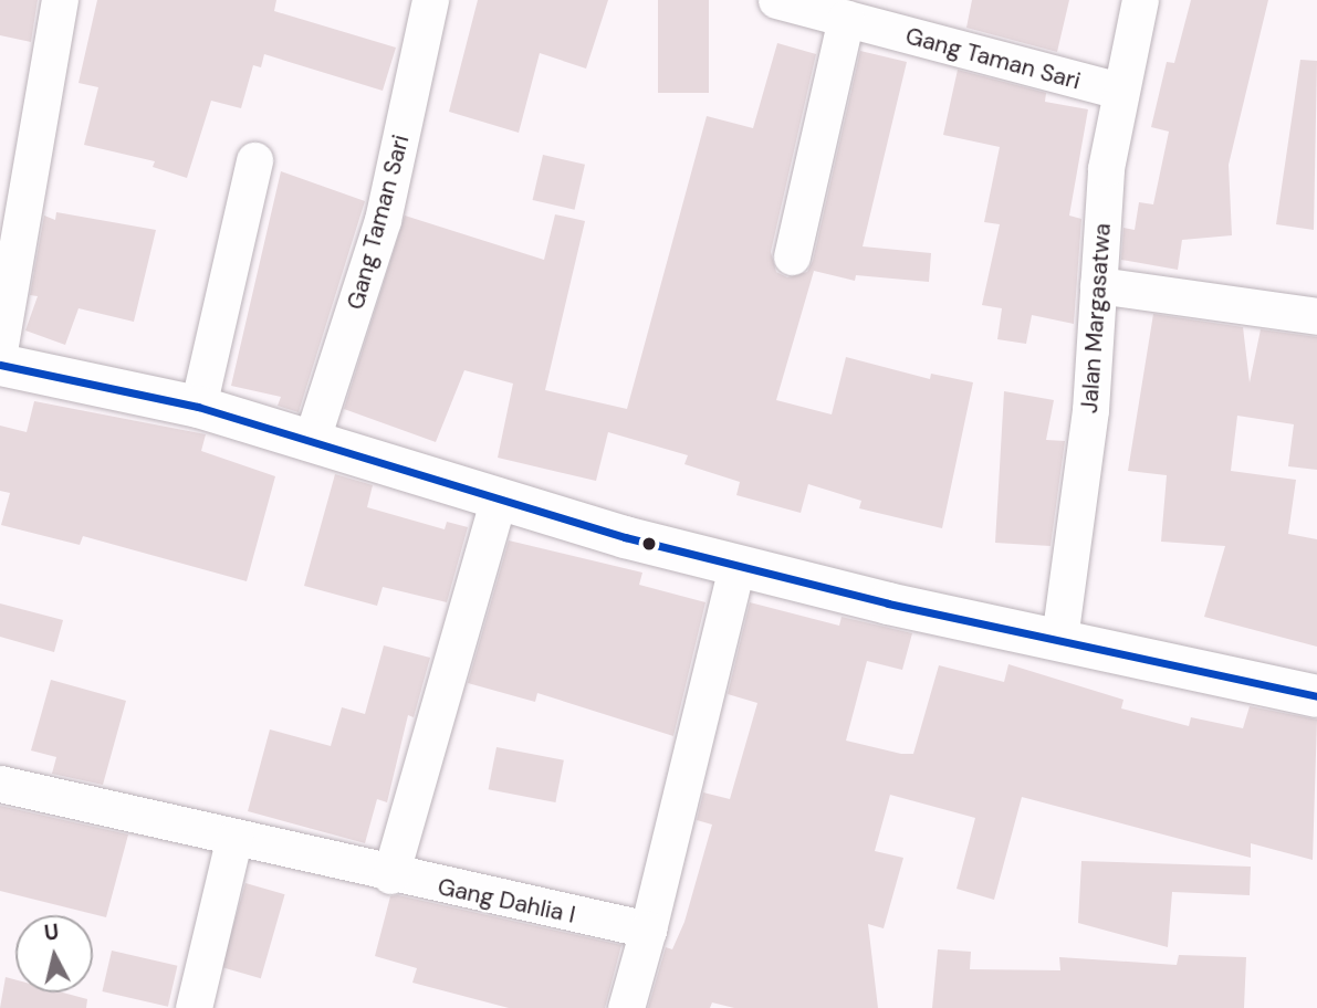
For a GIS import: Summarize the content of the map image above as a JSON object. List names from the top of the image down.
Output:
{
  "streets": {
    "street": ["Gang Taman Sari", "Jalan Margasatwa", "Gang Dahlia I"]
  },
  "crossings": [
    ["Gang Taman Sari", "Jalan Margasatwa"]
  ],
  "north": "top"
}
